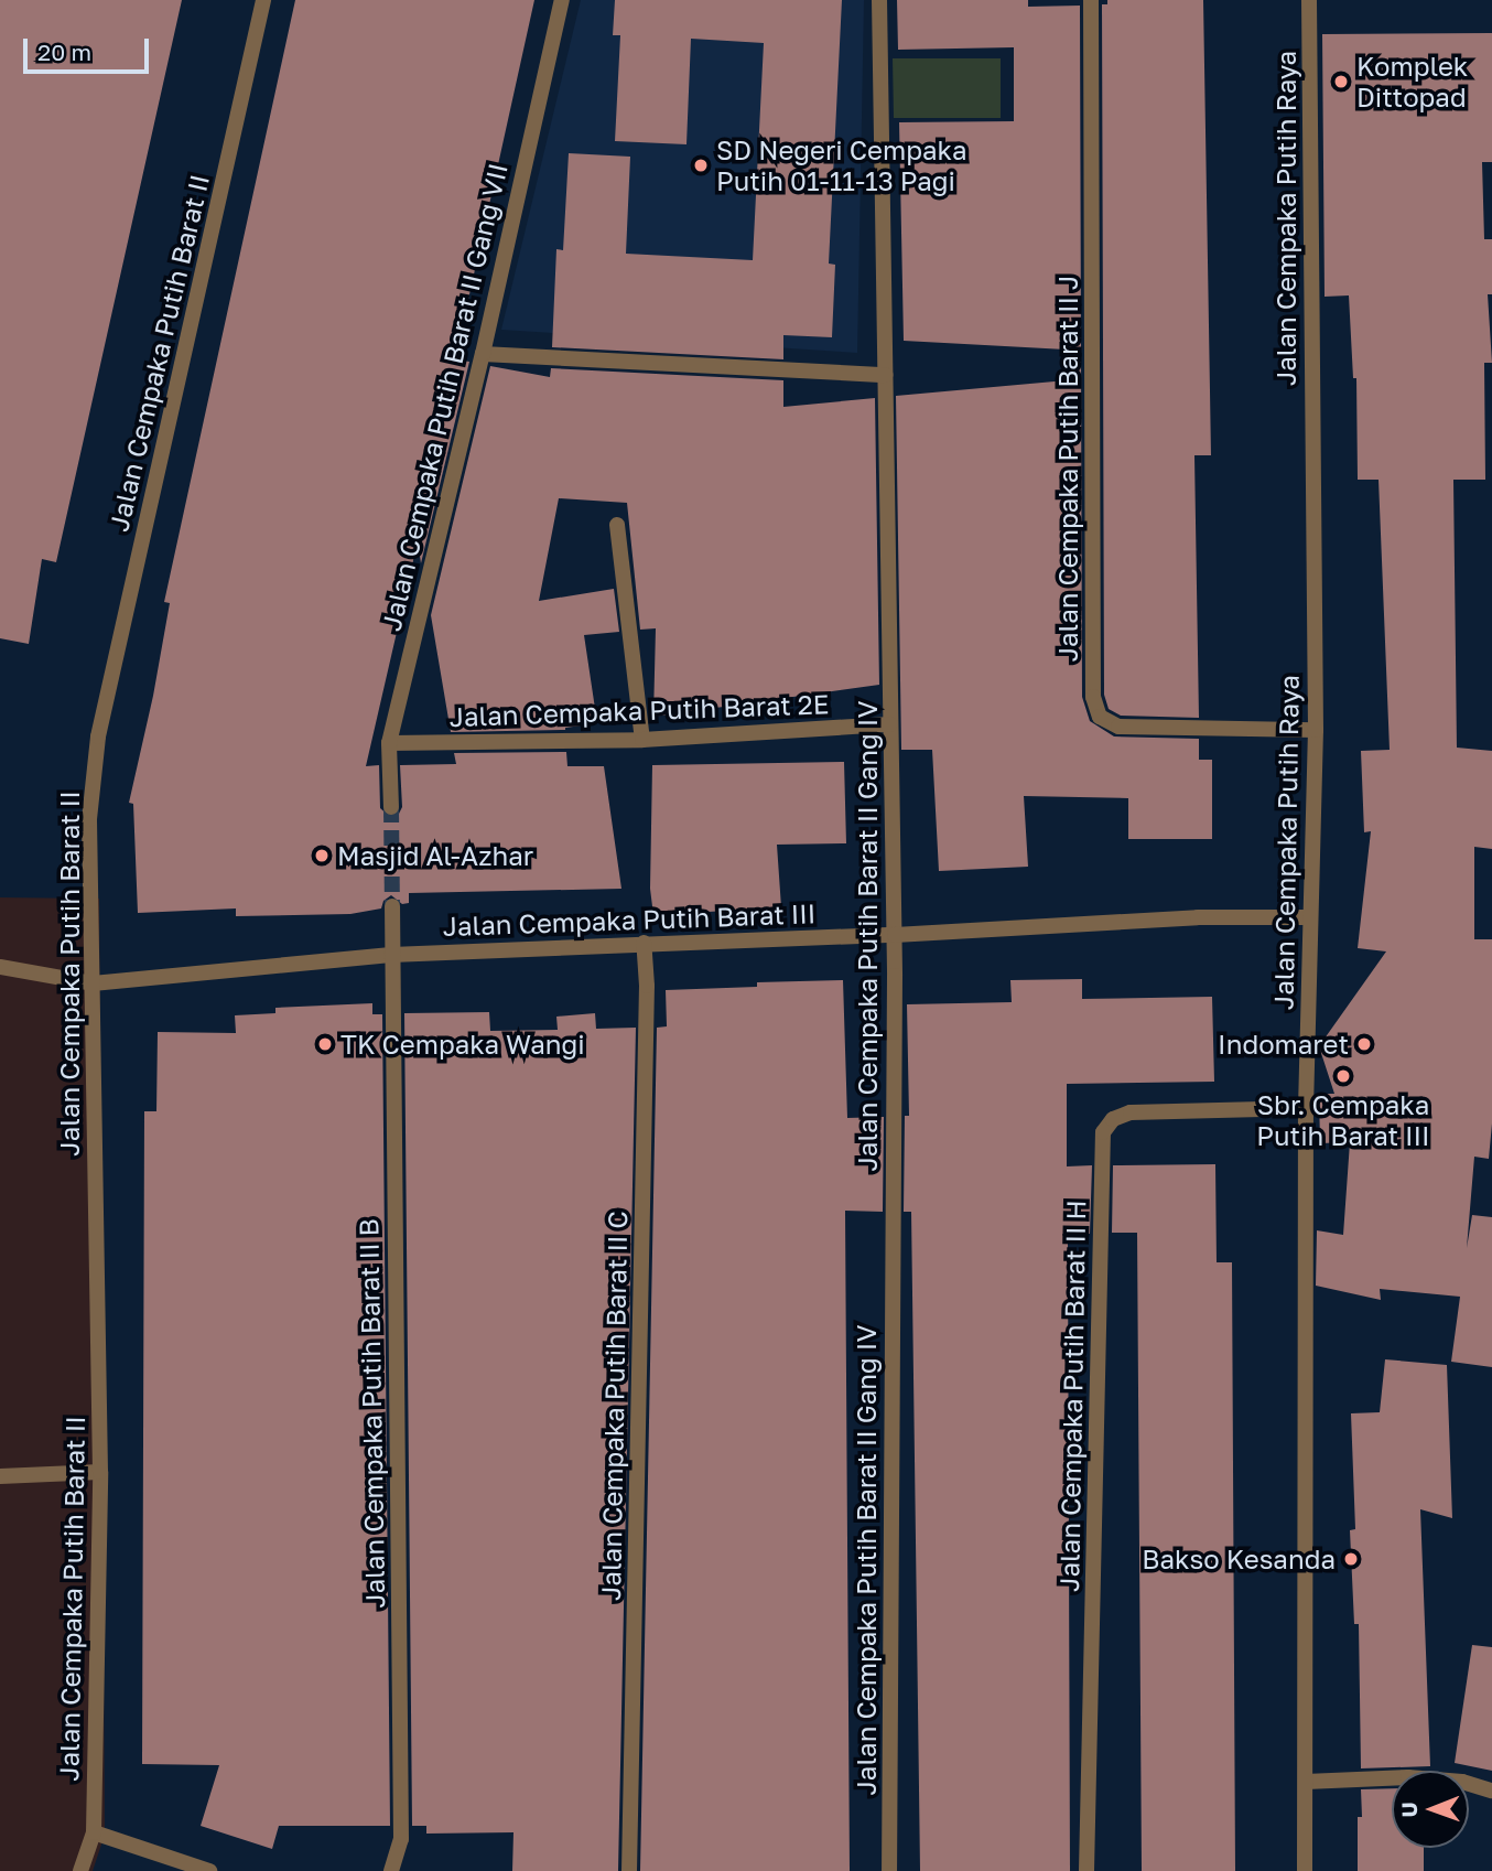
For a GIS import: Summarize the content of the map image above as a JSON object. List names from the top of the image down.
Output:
{
  "streets": {
    "street": [
      "Jalan Cempaka Putih Raya",
      "Jalan Cempaka Putih Barat II",
      "Jalan Cempaka Putih Barat II Gang VII",
      "Jalan Cempaka Putih Barat II J",
      "Jalan Cempaka Putih Barat 2E",
      "Jalan Cempaka Putih Barat III",
      "Jalan Cempaka Putih Barat II Gang IV",
      "Jalan Cempaka Putih Barat II H",
      "Jalan Cempaka Putih Barat II C",
      "Jalan Cempaka Putih Barat II B"
    ]
  },
  "crossings": [
    ["Jalan Cempaka Putih Raya", "Jalan Cempaka Putih Barat II J"],
    ["Jalan Cempaka Putih Raya", "Jalan Cempaka Putih Barat III"],
    ["Jalan Cempaka Putih Raya", "Jalan Cempaka Putih Barat II H"],
    ["Jalan Cempaka Putih Barat II", "Jalan Cempaka Putih Barat III"],
    ["Jalan Cempaka Putih Barat II Gang VII", "Jalan Cempaka Putih Barat 2E"],
    ["Jalan Cempaka Putih Barat 2E", "Jalan Cempaka Putih Barat II Gang IV"],
    ["Jalan Cempaka Putih Barat III", "Jalan Cempaka Putih Barat II Gang IV"],
    ["Jalan Cempaka Putih Barat III", "Jalan Cempaka Putih Barat II C"],
    ["Jalan Cempaka Putih Barat III", "Jalan Cempaka Putih Barat II B"]
  ],
  "places": [
    "Komplek Dittopad",
    "SD Negeri Cempaka Putih 01-11-13 Pagi",
    "Masjid Al-Azhar",
    "TK Cempaka Wangi",
    "Indomaret",
    "Sbr. Cempaka Putih Barat III",
    "Bakso Kesanda"
  ],
  "scale_bar": "20 m",
  "north": "left"
}
